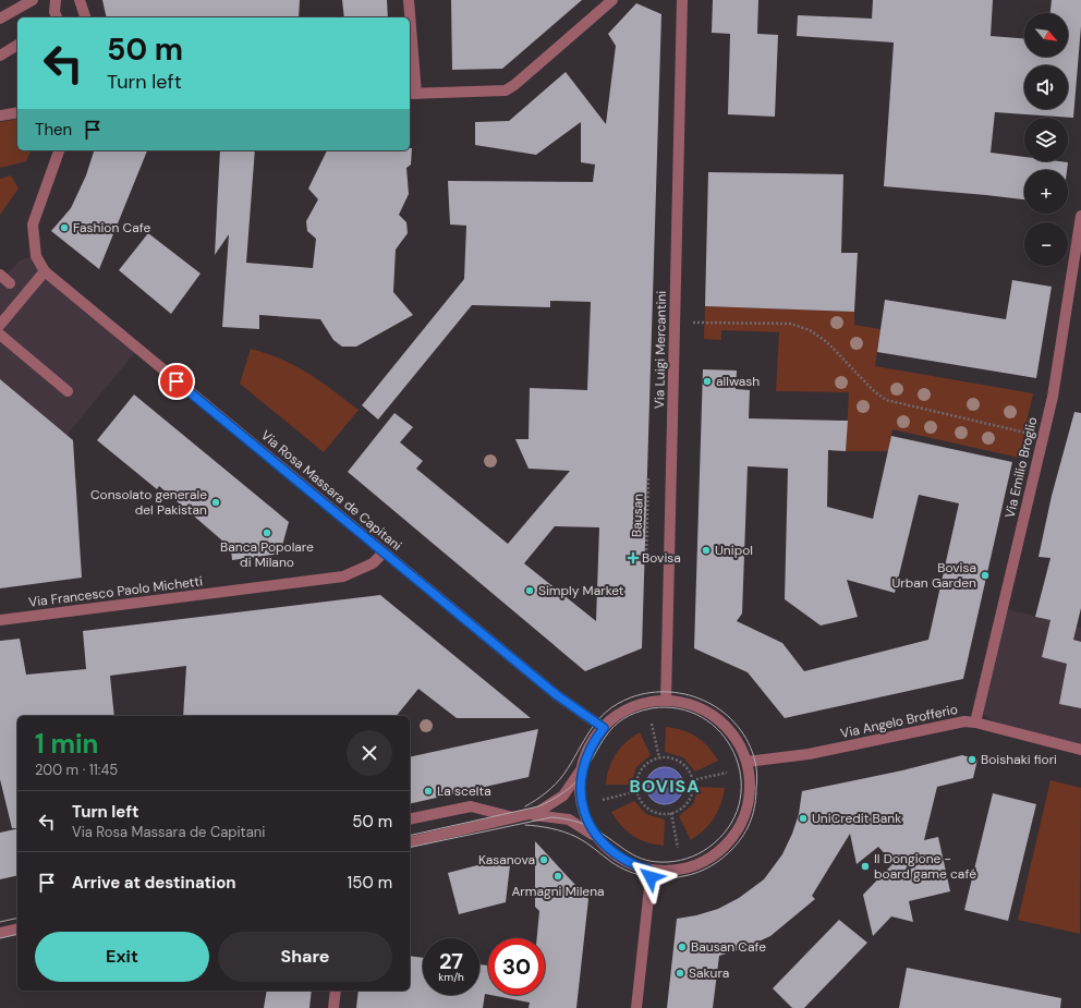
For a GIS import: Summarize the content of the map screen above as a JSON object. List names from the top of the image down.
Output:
{
  "streets": {
    "street": [
      "Via Luigi Mercantini",
      "Via Emilio Broglio",
      "Via Rosa Massara de Capitani",
      "Via Francesco Paolo Michetti",
      "Via Angelo Brofferio"
    ],
    "path": ["Bausan"]
  },
  "crossings": [
    ["Via Emilio Broglio", "Via Angelo Brofferio"],
    ["Via Rosa Massara de Capitani", "Via Francesco Paolo Michetti"]
  ],
  "districts": ["BOVISA"],
  "places": {
    "other": [
      "Fashion Cafe",
      "allwash",
      "Consolato generale del Pakistan",
      "Banca Popolare di Milano",
      "Unipol",
      "Bovisa Urban Garden",
      "Simply Market",
      "Boishaki fiori",
      "La scelta",
      "UniCredit Bank",
      "Kasanova",
      "Il Dongione - board game café",
      "Armagni Milena",
      "Bausan Cafe",
      "Sakura"
    ],
    "health": ["Bovisa"]
  },
  "north": "bottom right",
  "page": {
    "map_buttons": ["+", "−"],
    "turn": ["50 m", "Turn left"],
    "then": "Then",
    "heading": ["1 min", "200 m · 11:45"],
    "list": [
      {
        "name": "Turn left",
        "note": "Via Rosa Massara de Capitani",
        "value": "50 m"
      },
      {
        "name": "Arrive at destination",
        "value": "150 m"
      }
    ],
    "buttons": ["Exit", "Share"],
    "speed": "27 km/h",
    "limit": "30"
  }
}
